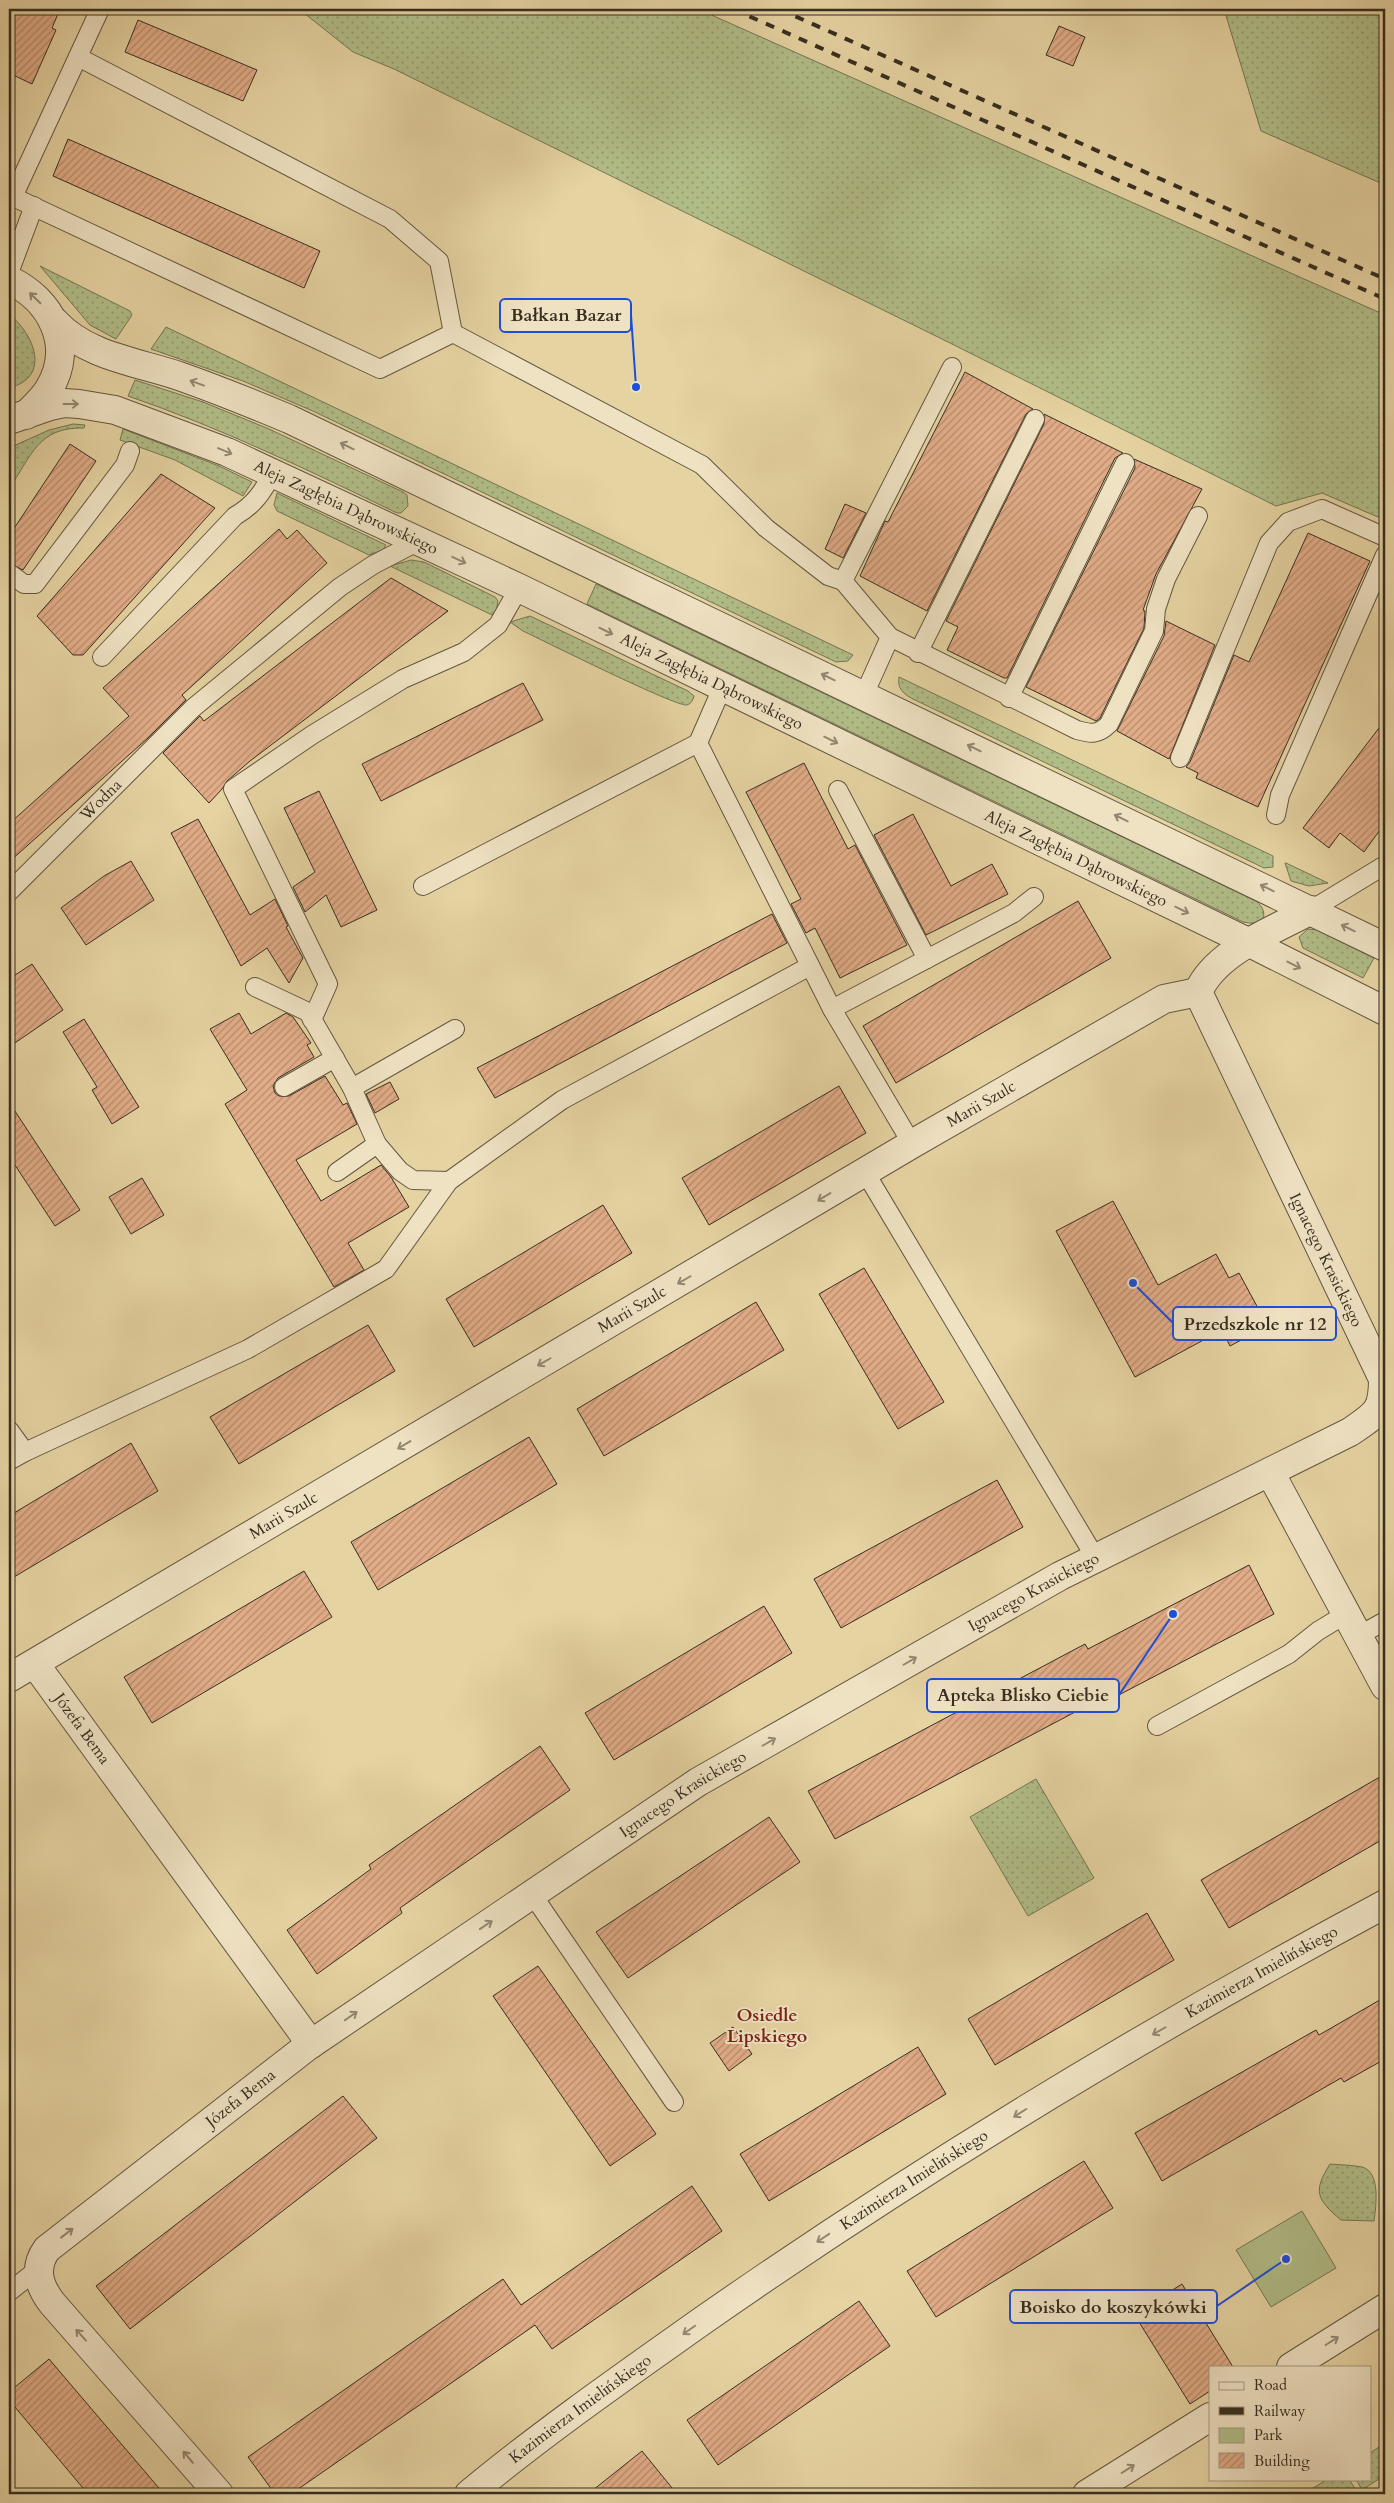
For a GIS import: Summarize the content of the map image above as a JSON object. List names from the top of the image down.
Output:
{
  "streets": {
    "street": [
      "Aleja Zagłębia Dąbrowskiego",
      "Marii Szulc",
      "Ignacego Krasickiego",
      "Józefa Bema",
      "Kazimierza Imielińskiego"
    ],
    "lane": ["Wodna"]
  },
  "crossings": [
    ["Aleja Zagłębia Dąbrowskiego", "Wodna"],
    ["Marii Szulc", "Ignacego Krasickiego"],
    ["Marii Szulc", "Józefa Bema"],
    ["Ignacego Krasickiego", "Józefa Bema"]
  ],
  "one_way": [
    "Marii Szulc",
    "Ignacego Krasickiego",
    "Józefa Bema",
    "Kazimierza Imielińskiego"
  ],
  "districts": ["Osiedle Lipskiego"],
  "places": [
    "Bałkan Bazar",
    "Przedszkole nr 12",
    "Apteka Blisko Ciebie",
    "Boisko do koszykówki"
  ],
  "legend": [
    "Road",
    "Railway",
    "Park",
    "Building"
  ]
}
